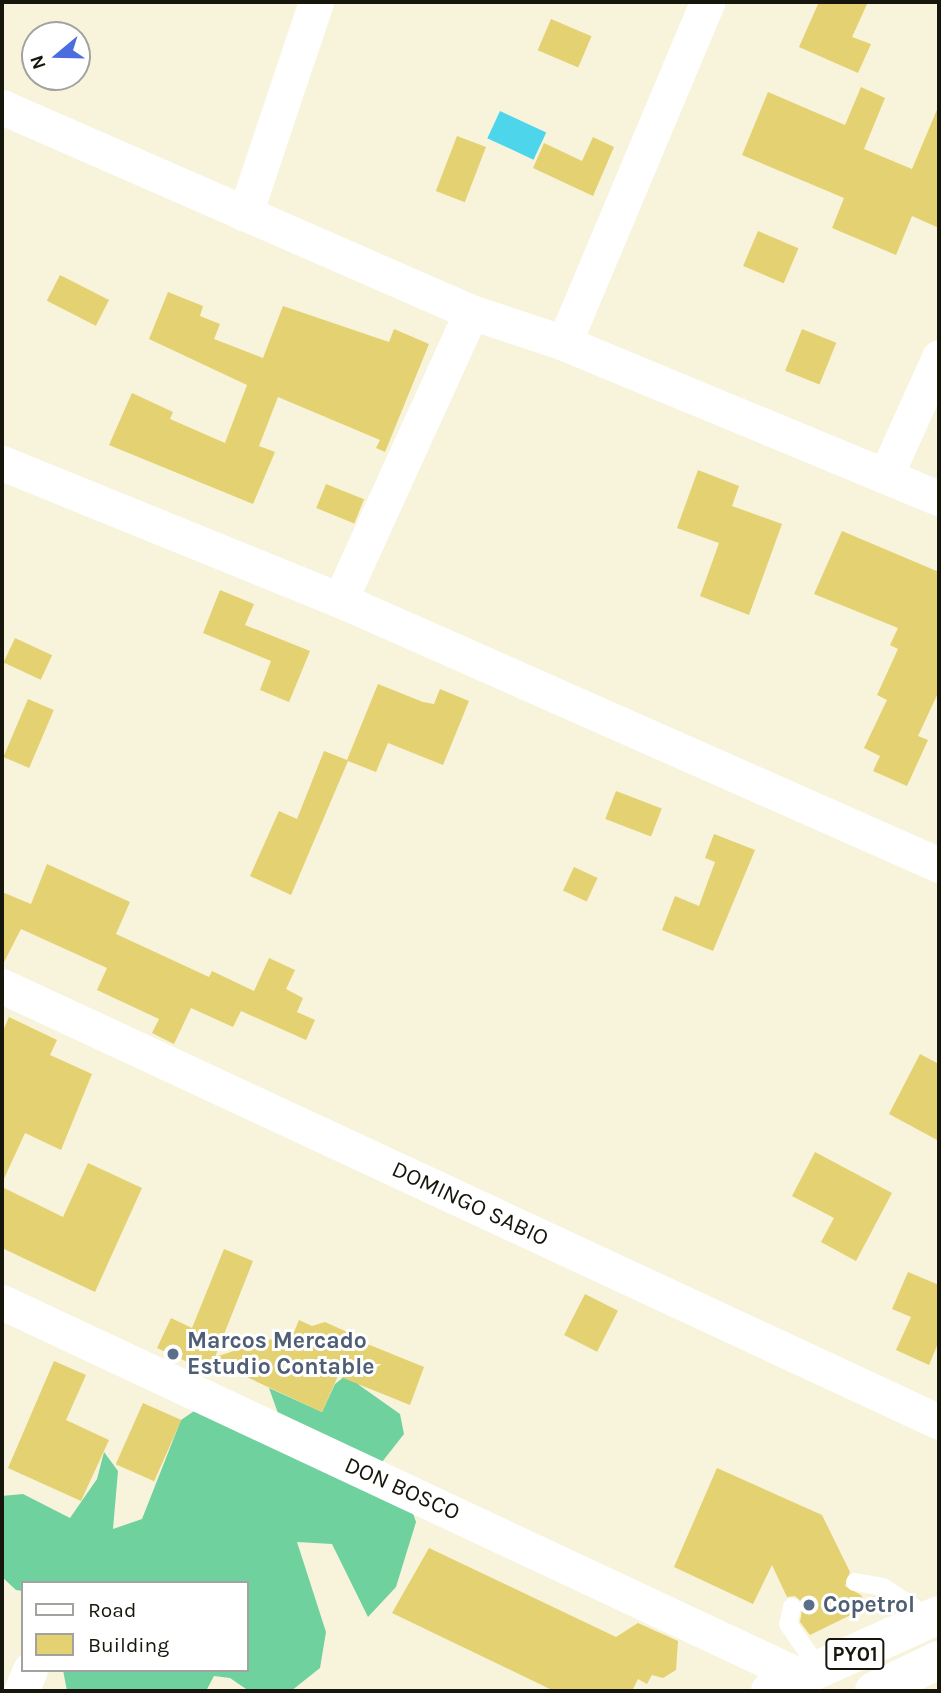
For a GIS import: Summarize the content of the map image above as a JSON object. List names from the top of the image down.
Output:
{
  "streets": {
    "highway": ["PY01"],
    "street": ["DOMINGO SABIO", "DON BOSCO"]
  },
  "crossings": [
    ["DON BOSCO", "PY01"]
  ],
  "places": ["Marcos Mercado Estudio Contable", "Copetrol"],
  "legend": ["Road", "Building"],
  "north": "left"
}
